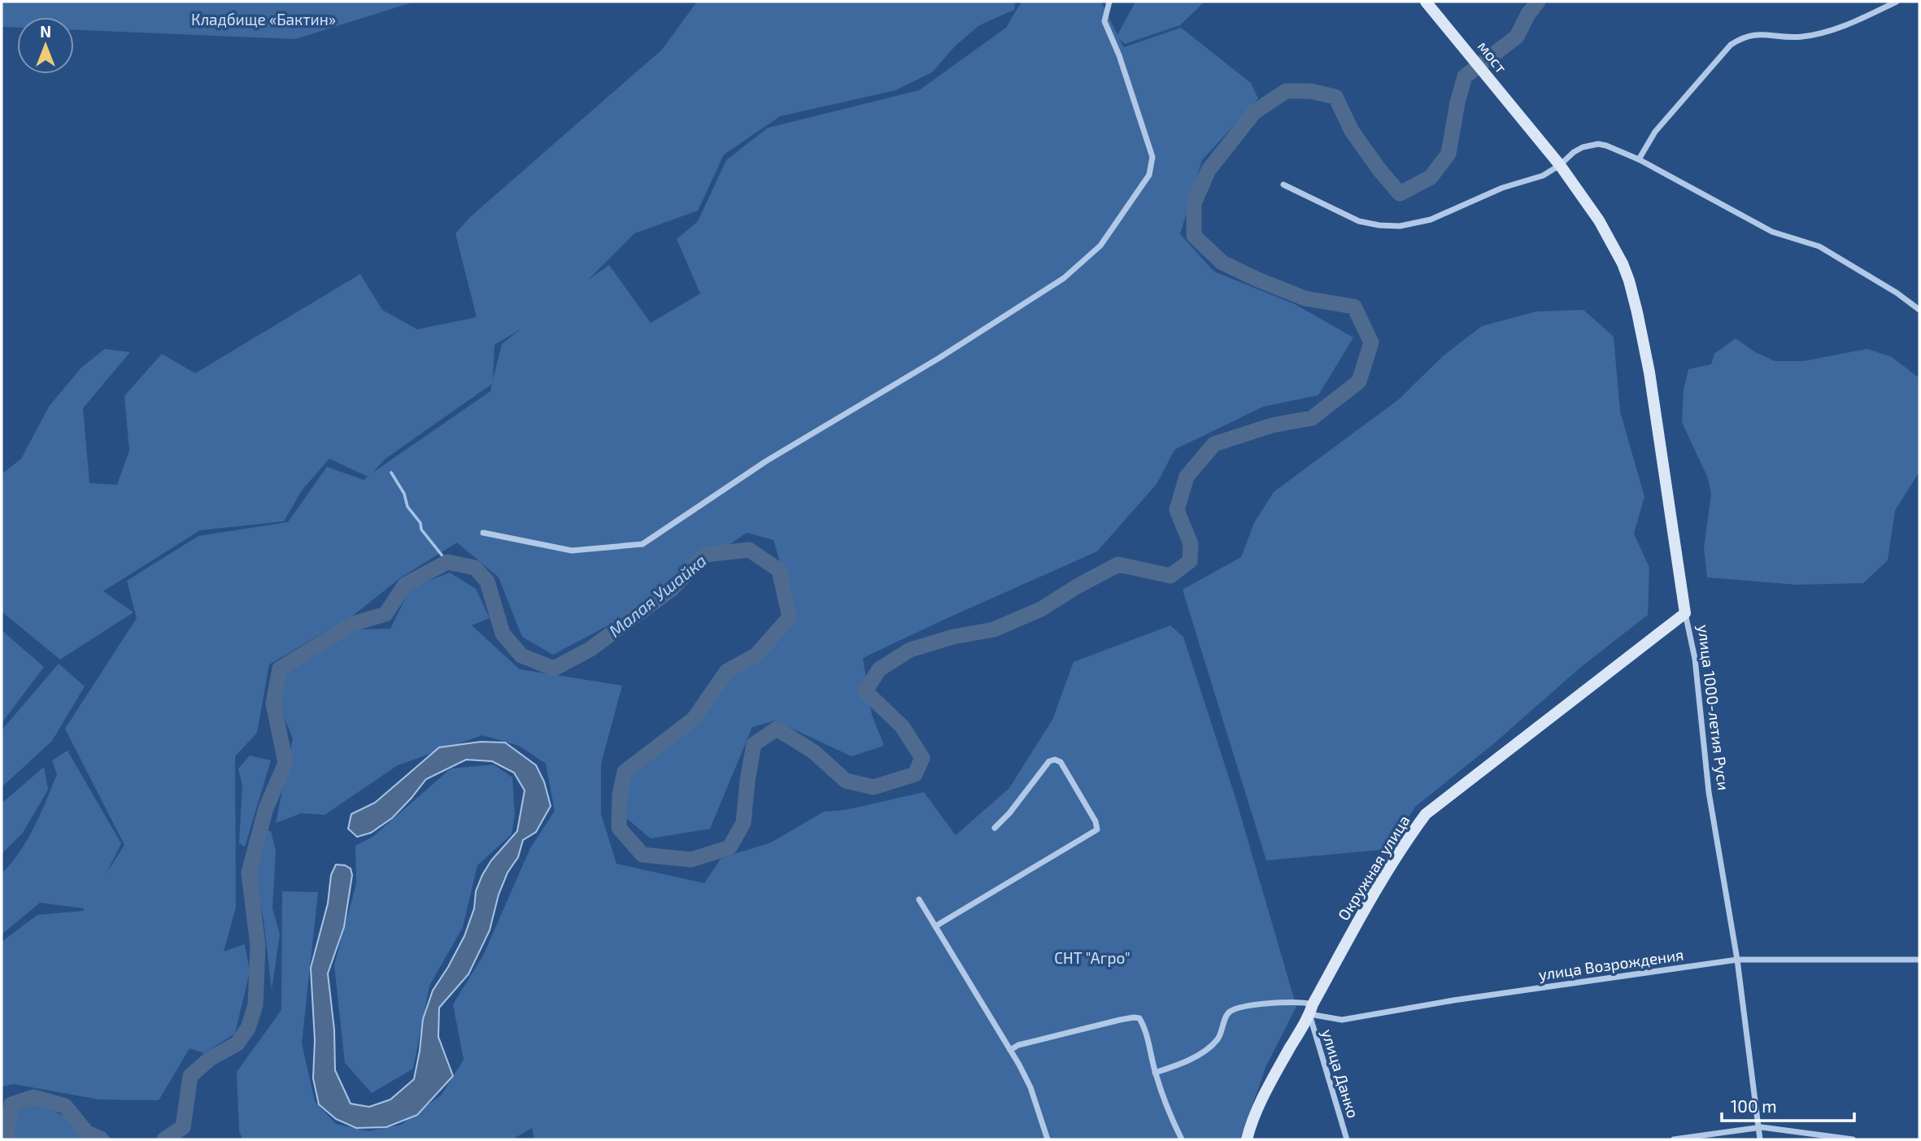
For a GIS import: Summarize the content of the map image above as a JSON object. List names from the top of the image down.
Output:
{
  "streets": {
    "street": [
      "мост",
      "улица 1000-летия Руси",
      "Окружная улица",
      "улица Возрождения",
      "улица Данко"
    ]
  },
  "crossings": [
    ["мост", "улица 1000-летия Руси"],
    ["улица 1000-летия Руси", "Окружная улица"],
    ["улица 1000-летия Руси", "улица Возрождения"],
    ["Окружная улица", "улица Возрождения"],
    ["Окружная улица", "улица Данко"],
    ["улица Возрождения", "улица Данко"]
  ],
  "water": ["Малая Ушайка"],
  "parks": ["Кладбище «Бактин»", "СНТ \"Агро\""],
  "scale_bar": "100 m",
  "north": "top"
}
